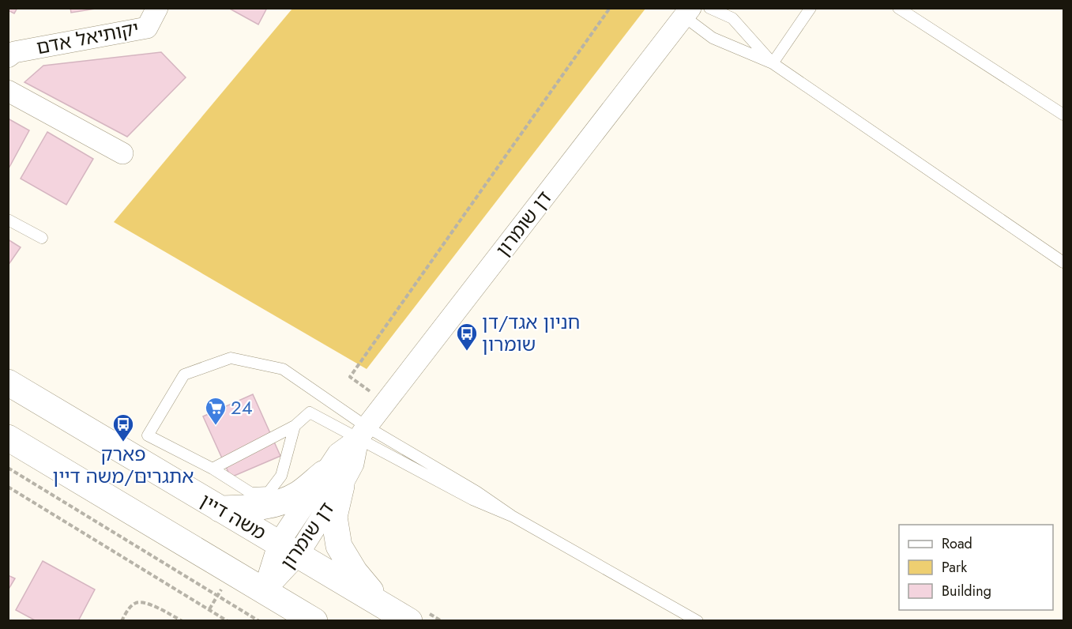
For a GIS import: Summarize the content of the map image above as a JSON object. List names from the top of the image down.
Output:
{
  "streets": {
    "main road": ["משה דיין"],
    "street": ["יקותיאל אדם", "דן שומרון"]
  },
  "crossings": [
    ["דן שומרון", "משה דיין"]
  ],
  "places": {
    "bus stop": ["חניון אגד/דן שומרון", "פארק אתגרים/משה דיין"],
    "supermarket": ["24"]
  },
  "legend": ["Road", "Park", "Building"]
}
